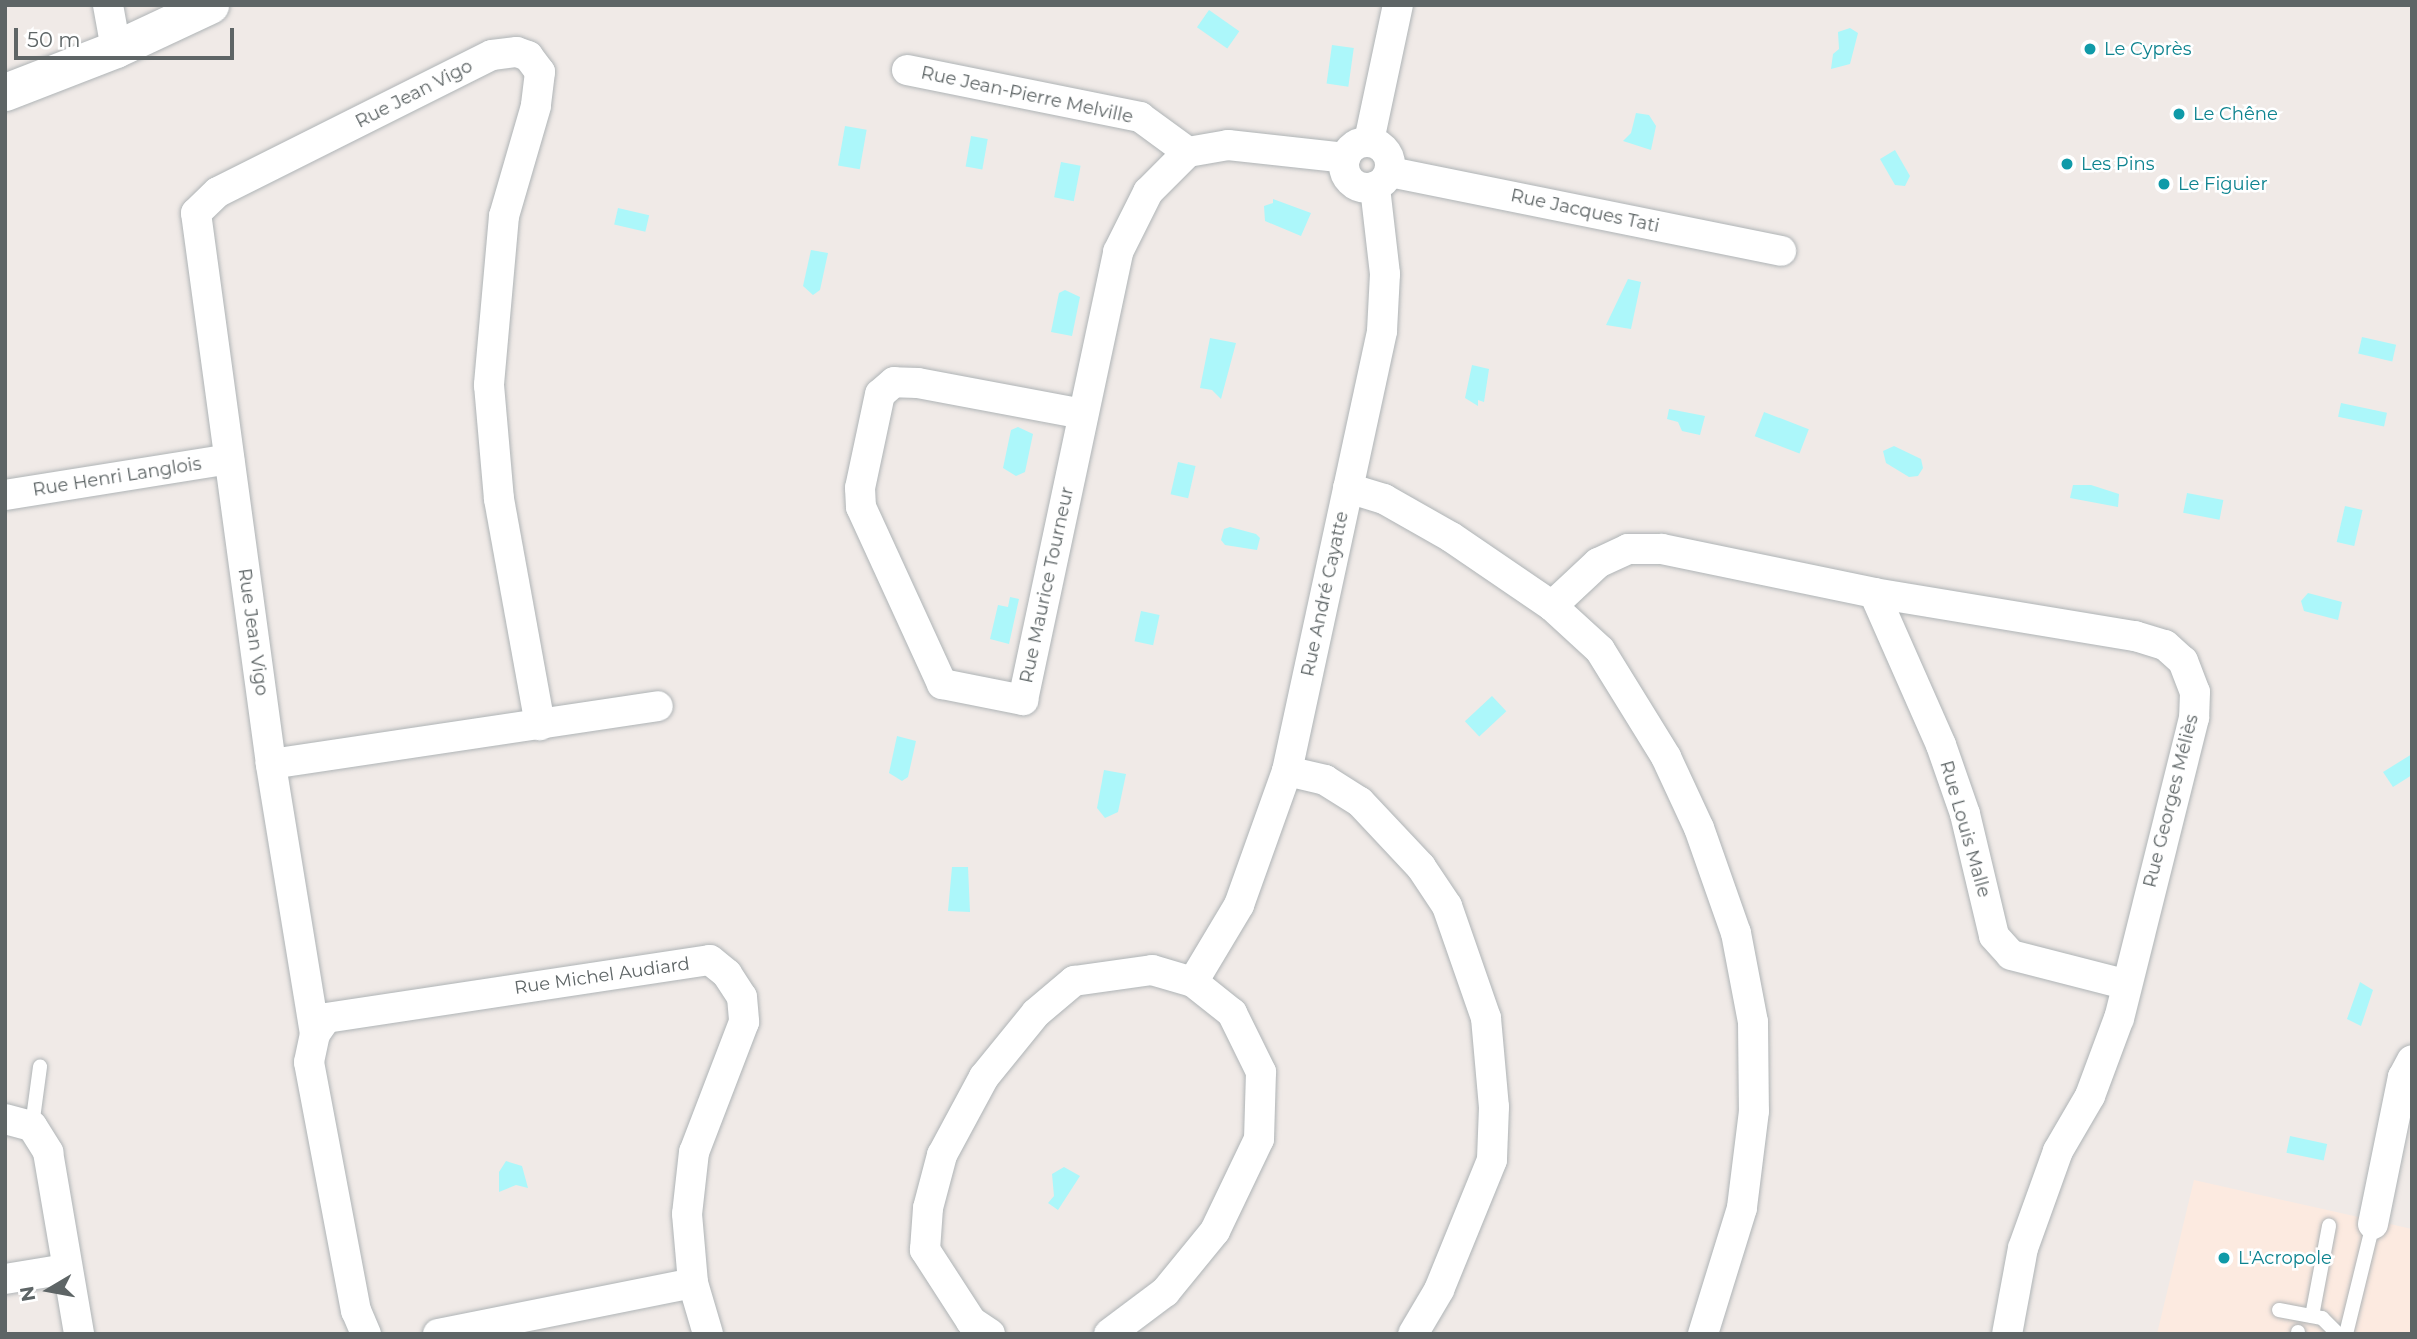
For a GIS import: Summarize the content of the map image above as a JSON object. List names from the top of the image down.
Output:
{
  "streets": {
    "street": [
      "Rue Jean Vigo",
      "Rue Jean-Pierre Melville",
      "Rue Jacques Tati",
      "Rue Henri Langlois",
      "Rue Maurice Tourneur",
      "Rue André Cayatte",
      "Rue Georges Méliès",
      "Rue Louis Malle",
      "Rue Michel Audiard"
    ]
  },
  "crossings": [
    ["Rue Jean Vigo", "Rue Henri Langlois"],
    ["Rue Jean Vigo", "Rue Michel Audiard"],
    ["Rue Jean-Pierre Melville", "Rue Maurice Tourneur"],
    ["Rue Jacques Tati", "Rue André Cayatte"],
    ["Rue Georges Méliès", "Rue Louis Malle"]
  ],
  "places": [
    "Le Cyprès",
    "Le Chêne",
    "Les Pins",
    "Le Figuier",
    "L'Acropole"
  ],
  "scale_bar": "50 m",
  "north": "left"
}
